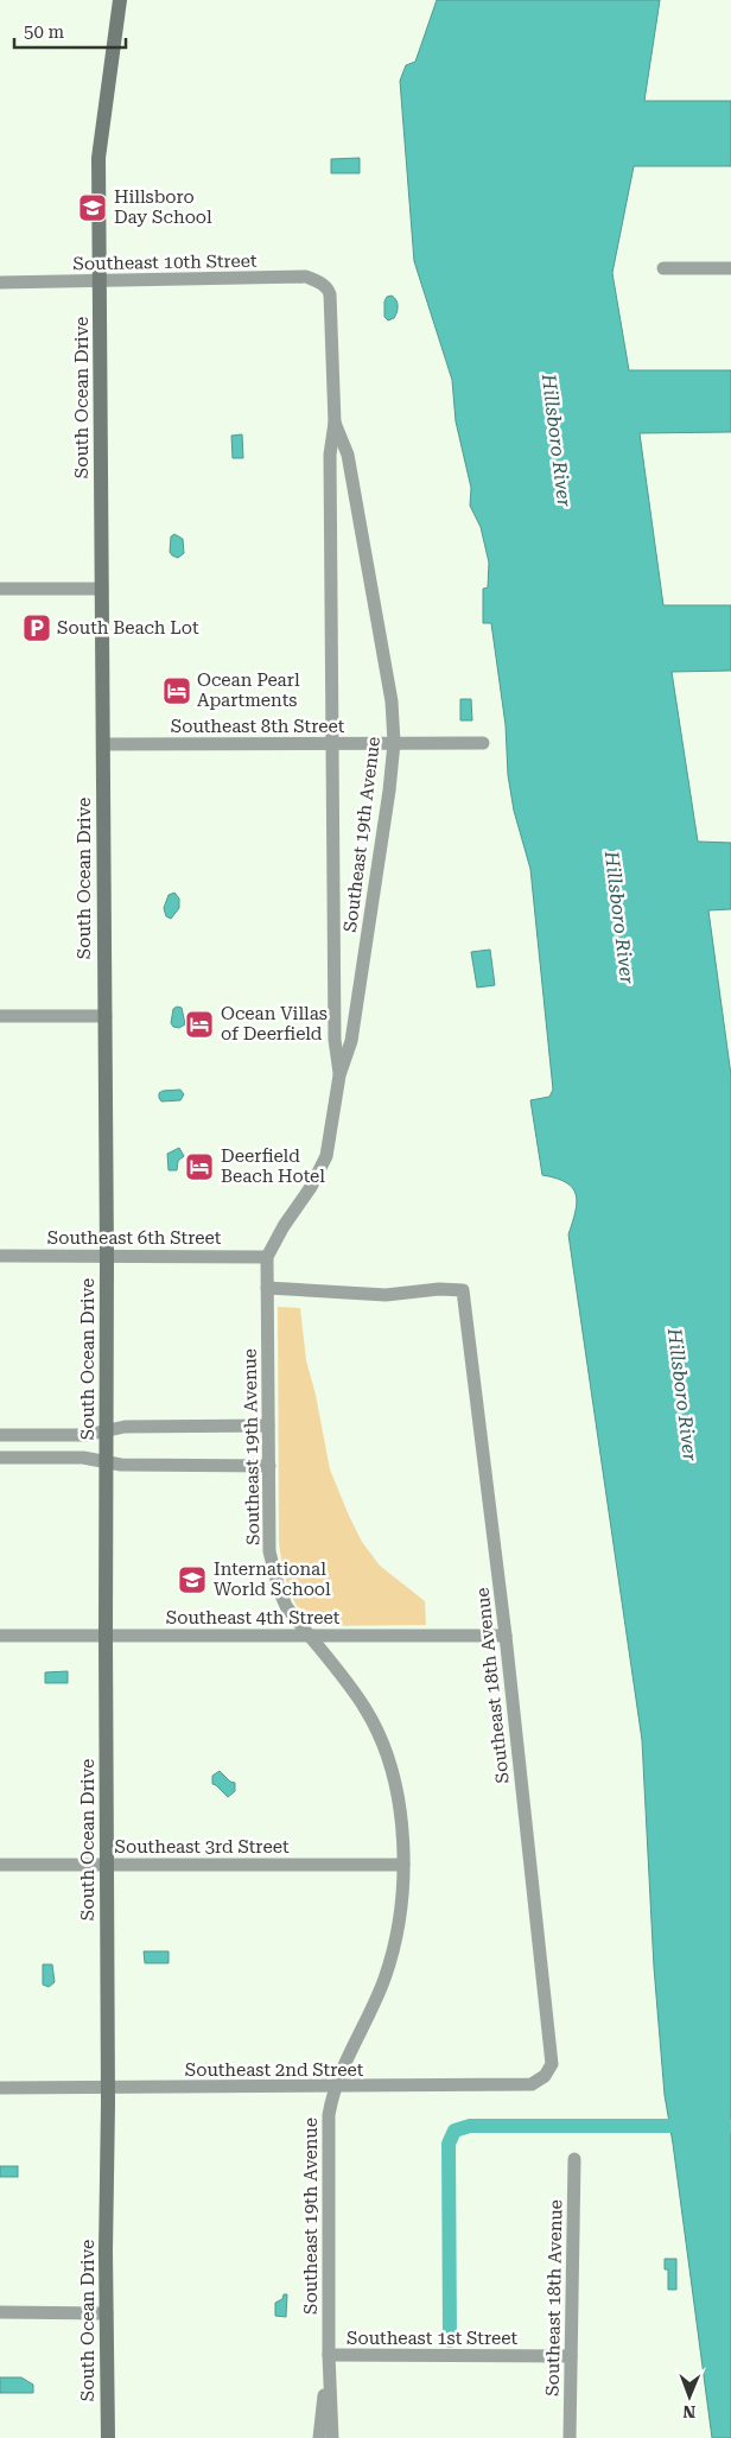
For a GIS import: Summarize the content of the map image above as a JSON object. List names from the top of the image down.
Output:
{
  "streets": {
    "main road": ["South Ocean Drive"],
    "street": [
      "Southeast 10th Street",
      "Southeast 8th Street",
      "Southeast 19th Avenue",
      "Southeast 6th Street",
      "Southeast 4th Street",
      "Southeast 18th Avenue",
      "Southeast 3rd Street",
      "Southeast 2nd Street",
      "Southeast 1st Street"
    ]
  },
  "crossings": [
    ["Southeast 10th Street", "South Ocean Drive"],
    ["Southeast 10th Street", "Southeast 19th Avenue"],
    ["South Ocean Drive", "Southeast 8th Street"],
    ["South Ocean Drive", "Southeast 6th Street"],
    ["South Ocean Drive", "Southeast 4th Street"],
    ["South Ocean Drive", "Southeast 3rd Street"],
    ["South Ocean Drive", "Southeast 2nd Street"],
    ["Southeast 8th Street", "Southeast 19th Avenue"],
    ["Southeast 19th Avenue", "Southeast 6th Street"],
    ["Southeast 19th Avenue", "Southeast 4th Street"],
    ["Southeast 19th Avenue", "Southeast 18th Avenue"],
    ["Southeast 19th Avenue", "Southeast 3rd Street"],
    ["Southeast 19th Avenue", "Southeast 2nd Street"],
    ["Southeast 19th Avenue", "Southeast 1st Street"],
    ["Southeast 4th Street", "Southeast 18th Avenue"],
    ["Southeast 18th Avenue", "Southeast 2nd Street"],
    ["Southeast 18th Avenue", "Southeast 1st Street"]
  ],
  "water": ["Hillsboro River"],
  "places": {
    "school or university": ["Hillsboro Day School", "International World School"],
    "parking": ["South Beach Lot"],
    "hotel": ["Ocean Pearl Apartments", "Ocean Villas of Deerfield", "Deerfield Beach Hotel"]
  },
  "scale_bar": "50 m",
  "north": "bottom"
}
